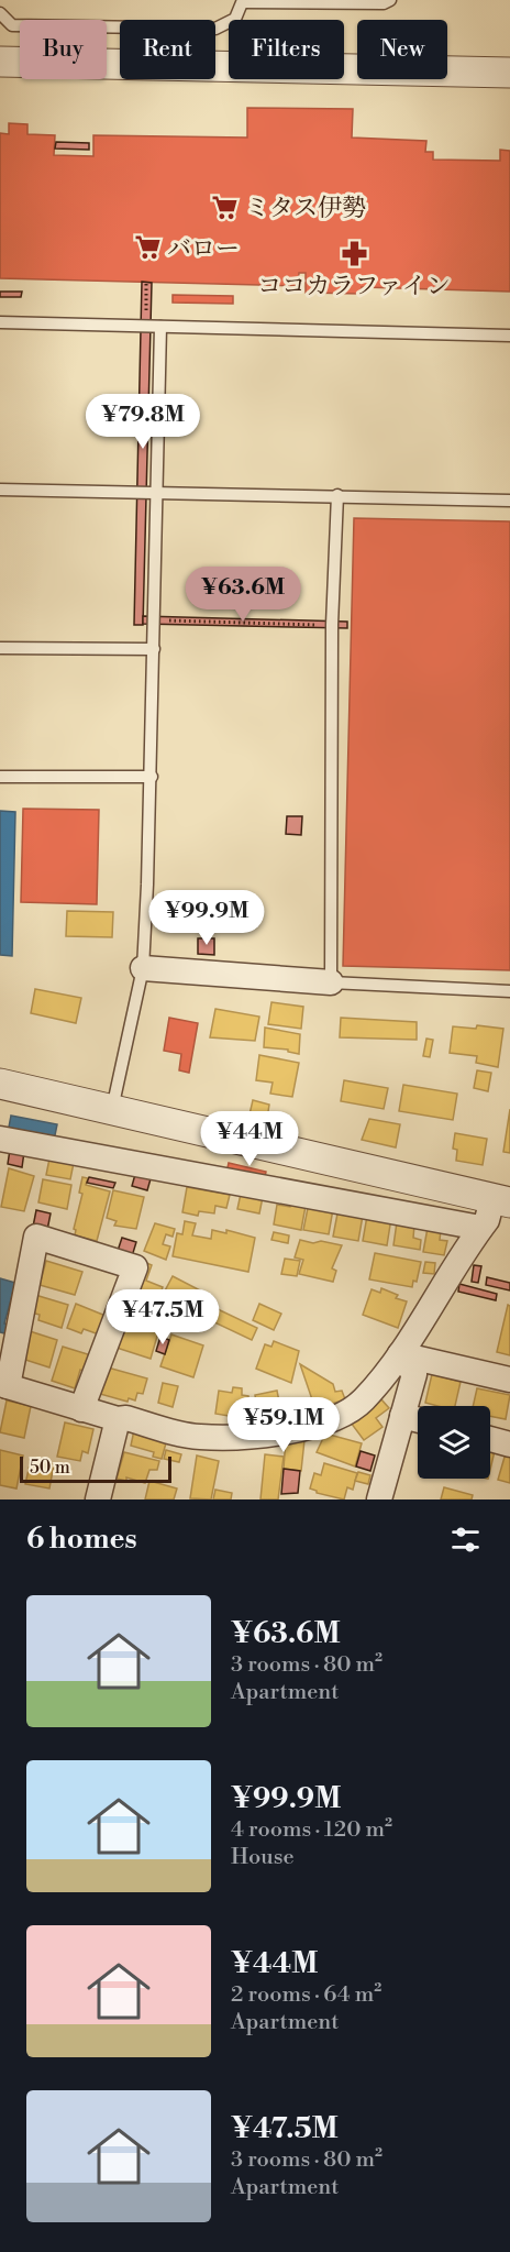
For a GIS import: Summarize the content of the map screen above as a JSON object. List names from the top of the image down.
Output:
{
  "places": {
    "supermarket": ["ミタス伊勢", "バロー"],
    "pharmacy": ["ココカラファイン"]
  },
  "scale_bar": "50 m",
  "page": {
    "chip": [
      "Buy",
      "Rent",
      "Filters",
      "New"
    ],
    "price": [
      "¥79.8M",
      "¥63.6M",
      "¥99.9M",
      "¥44M",
      "¥47.5M",
      "¥59.1M"
    ],
    "scale": "50 m",
    "heading": "6 homes",
    "list": [
      {
        "name": "¥63.6M",
        "note": "3 rooms · 80 m² · Apartment"
      },
      {
        "name": "¥99.9M",
        "note": "4 rooms · 120 m² · House"
      },
      {
        "name": "¥44M",
        "note": "2 rooms · 64 m² · Apartment"
      },
      {
        "name": "¥47.5M",
        "note": "3 rooms · 80 m² · Apartment"
      }
    ]
  }
}
